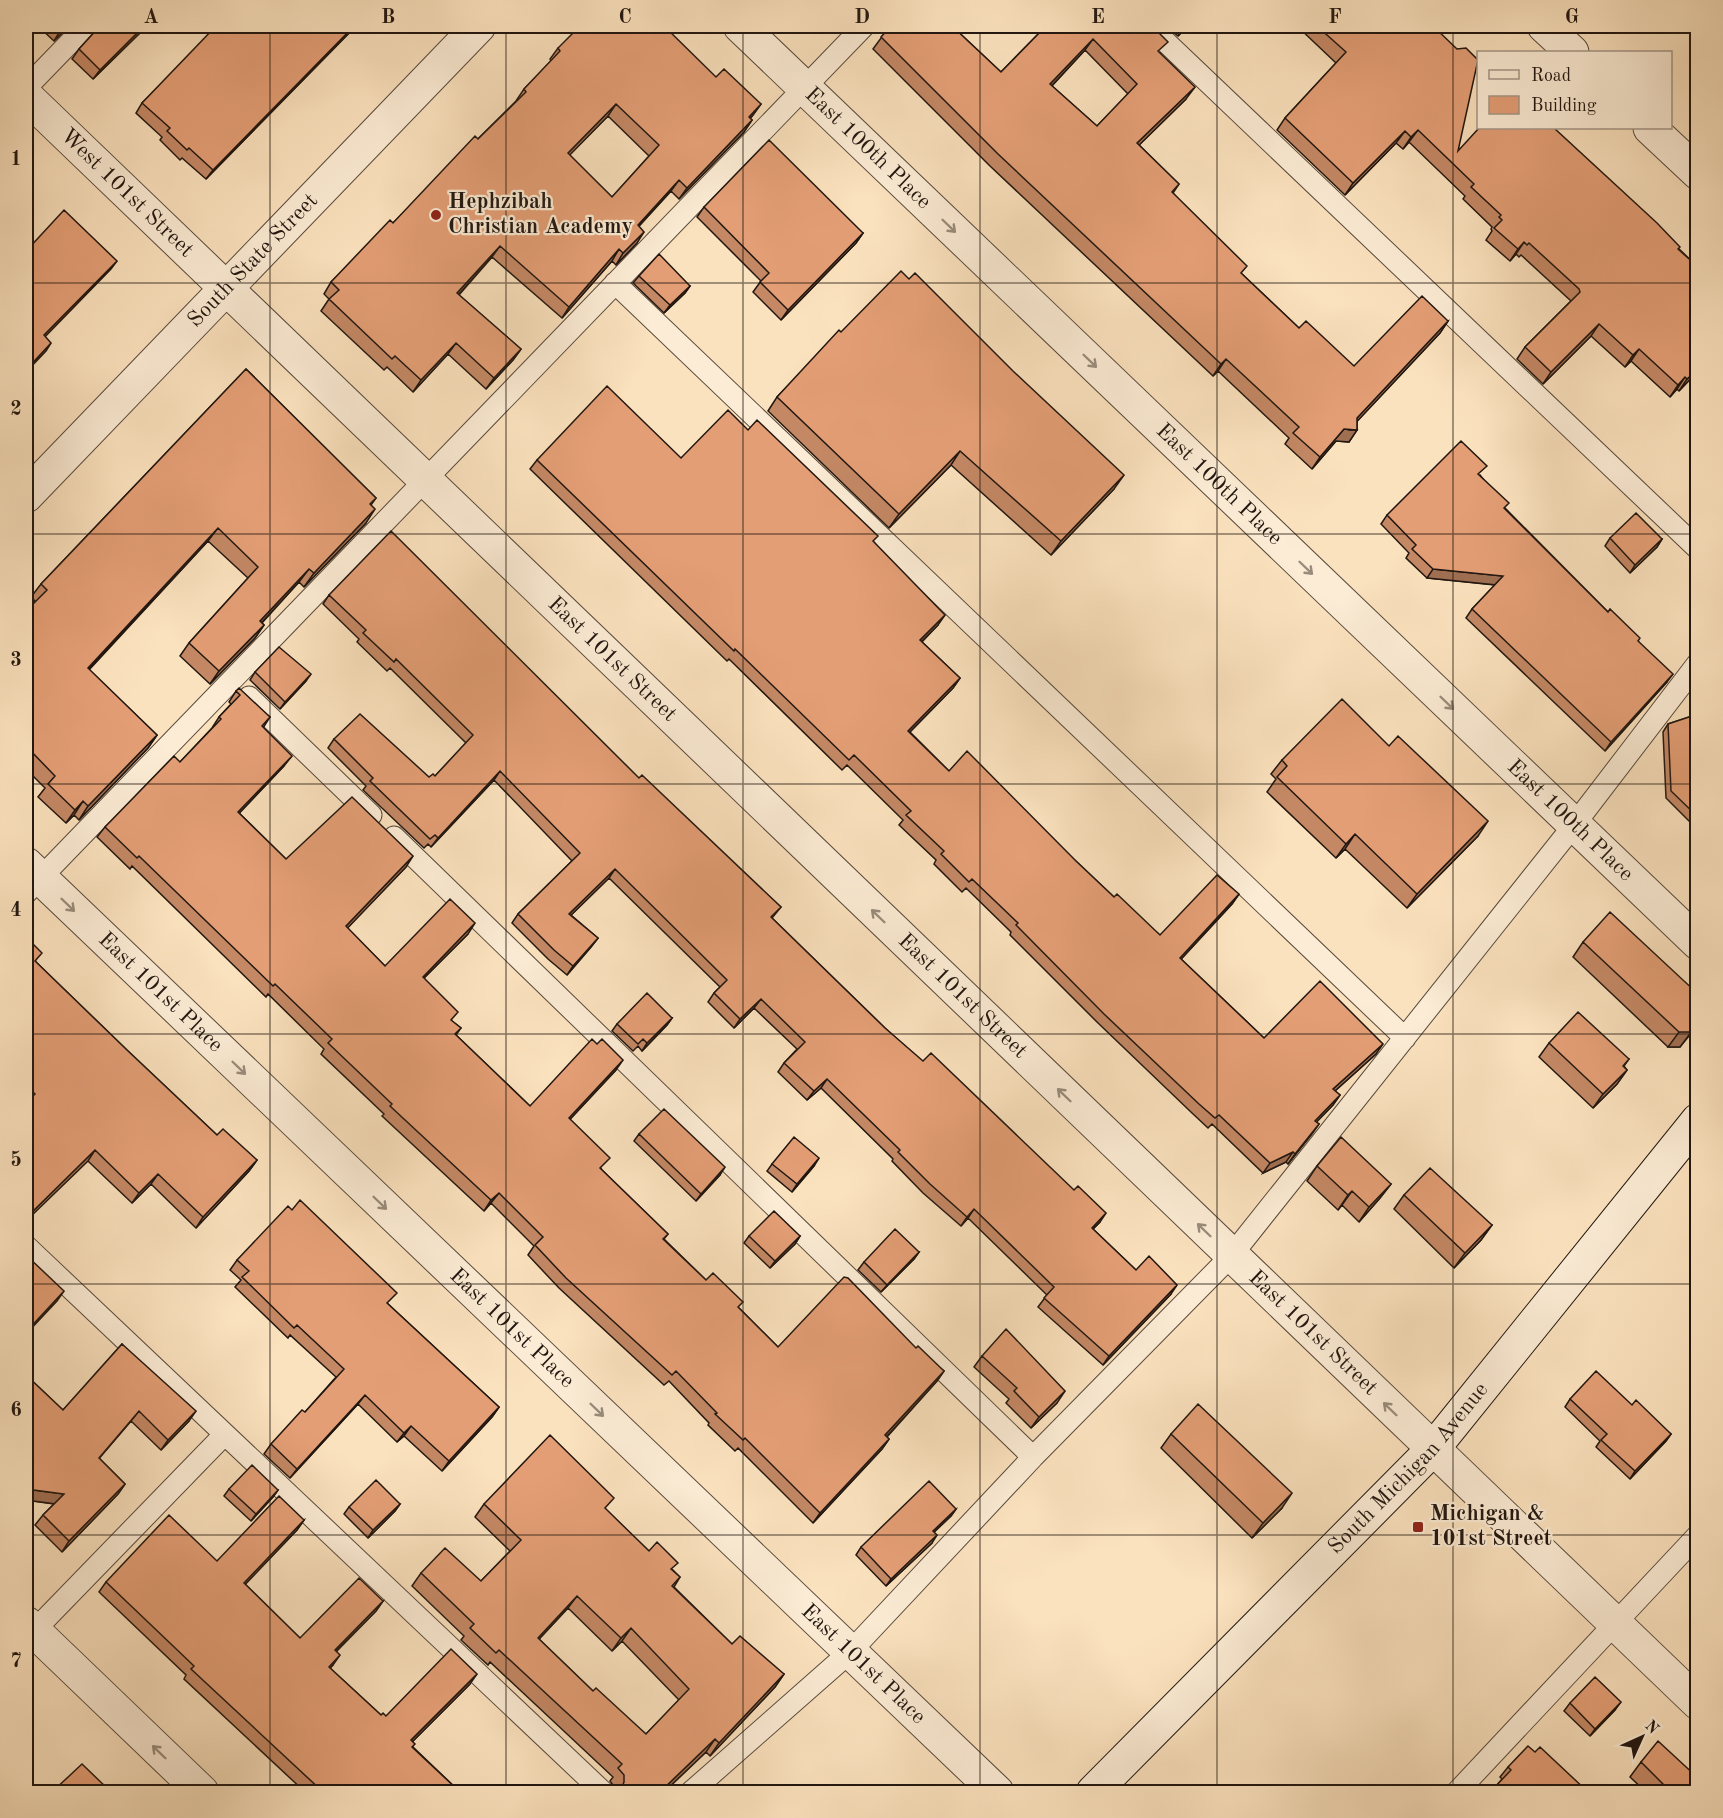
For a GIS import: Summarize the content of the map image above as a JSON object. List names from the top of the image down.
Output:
{
  "streets": {
    "street": [
      "East 100th Place",
      "West 101st Street",
      "South State Street",
      "East 101st Street",
      "East 101st Place",
      "South Michigan Avenue"
    ]
  },
  "crossings": [
    ["West 101st Street", "South State Street"],
    ["West 101st Street", "East 101st Street"],
    ["South State Street", "East 101st Street"],
    ["East 101st Street", "South Michigan Avenue"]
  ],
  "one_way": ["East 100th Place", "East 101st Street", "East 101st Place"],
  "places": {
    "other": ["Hephzibah Christian Academy"],
    "transit": ["Michigan & 101st Street"]
  },
  "legend": ["Road", "Building"],
  "north": "top right",
  "grid": {
    "columns": [
      "A",
      "B",
      "C",
      "D",
      "E",
      "F",
      "G"
    ],
    "rows": [
      "1",
      "2",
      "3",
      "4",
      "5",
      "6",
      "7"
    ]
  }
}
